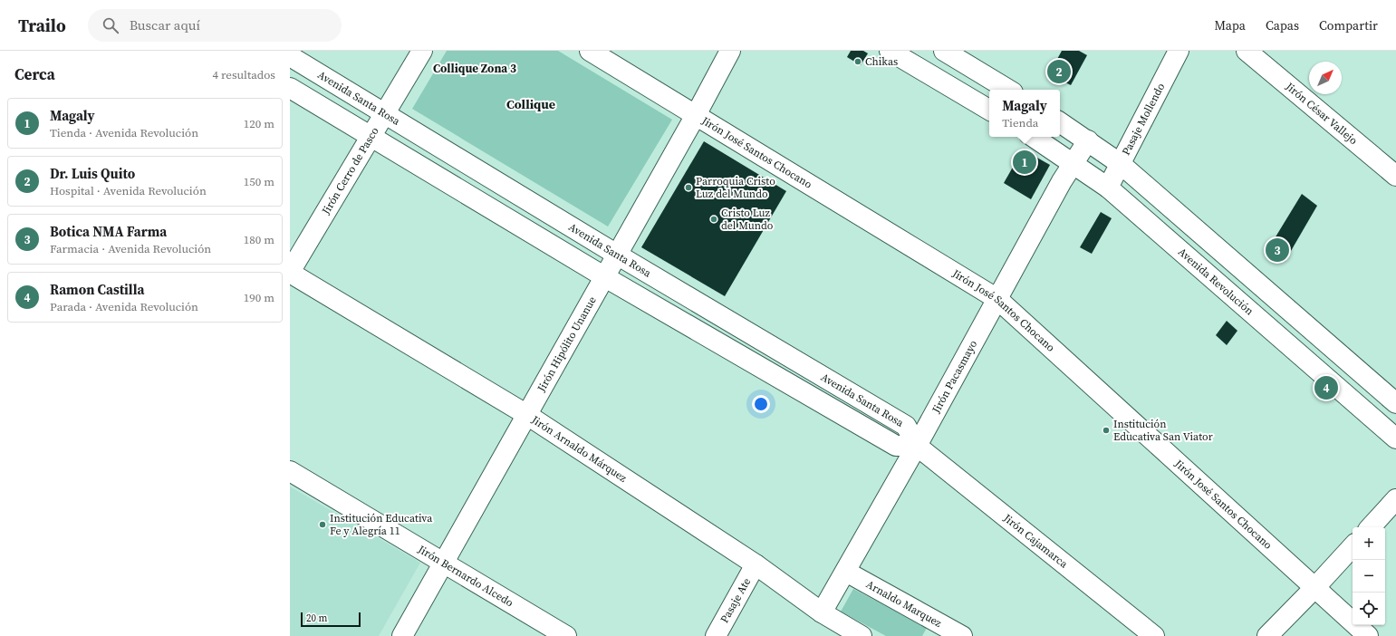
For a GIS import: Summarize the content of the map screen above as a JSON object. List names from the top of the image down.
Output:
{
  "streets": {
    "street": [
      "Avenida Santa Rosa",
      "Jirón César Vallejo",
      "Pasaje Mollendo",
      "Jirón José Santos Chocano",
      "Jirón Cerro de Pasco",
      "Avenida Revolución",
      "Jirón Hipólito Unanue",
      "Jirón Pacasmayo",
      "Jirón Arnaldo Márquez",
      "Jirón Cajamarca",
      "Jirón Bernardo Alcedo",
      "Pasaje Ate",
      "Arnaldo Marquez"
    ]
  },
  "crossings": [
    ["Avenida Santa Rosa", "Jirón Cerro de Pasco"],
    ["Avenida Santa Rosa", "Jirón Hipólito Unanue"],
    ["Avenida Santa Rosa", "Jirón Pacasmayo"],
    ["Avenida Santa Rosa", "Jirón Cajamarca"],
    ["Pasaje Mollendo", "Avenida Revolución"],
    ["Jirón José Santos Chocano", "Jirón Hipólito Unanue"],
    ["Jirón José Santos Chocano", "Jirón Pacasmayo"],
    ["Jirón Cerro de Pasco", "Jirón Arnaldo Márquez"],
    ["Avenida Revolución", "Jirón Pacasmayo"],
    ["Jirón Hipólito Unanue", "Jirón Arnaldo Márquez"],
    ["Jirón Hipólito Unanue", "Jirón Bernardo Alcedo"],
    ["Jirón Pacasmayo", "Jirón Arnaldo Márquez"],
    ["Jirón Pacasmayo", "Jirón Cajamarca"],
    ["Jirón Pacasmayo", "Arnaldo Marquez"],
    ["Jirón Arnaldo Márquez", "Pasaje Ate"]
  ],
  "districts": ["Collique Zona 3", "Collique"],
  "places": [
    "Chikas",
    "Parroquia Cristo Luz del Mundo",
    "Cristo Luz del Mundo",
    "Institución Educativa San Viator",
    "Institución Educativa Fe y Alegría 11"
  ],
  "scale_bar": "20 m",
  "north": "top right",
  "page": {
    "header": "Trailo",
    "search": "Buscar aquí",
    "nav": ["Mapa", "Capas", "Compartir"],
    "heading": ["Cerca", "4 resultados"],
    "pins": [
      "2",
      "1",
      "3",
      "4"
    ],
    "popup": ["Magaly", "Tienda"],
    "list": [
      {
        "mark": "1",
        "name": "Magaly",
        "note": "Tienda · Avenida Revolución",
        "value": "120 m"
      },
      {
        "mark": "2",
        "name": "Dr. Luis Quito",
        "note": "Hospital · Avenida Revolución",
        "value": "150 m"
      },
      {
        "mark": "3",
        "name": "Botica NMA Farma",
        "note": "Farmacia · Avenida Revolución",
        "value": "180 m"
      },
      {
        "mark": "4",
        "name": "Ramon Castilla",
        "note": "Parada · Avenida Revolución",
        "value": "190 m"
      }
    ],
    "map_buttons": ["+", "−"],
    "scale": "20 m"
  }
}
